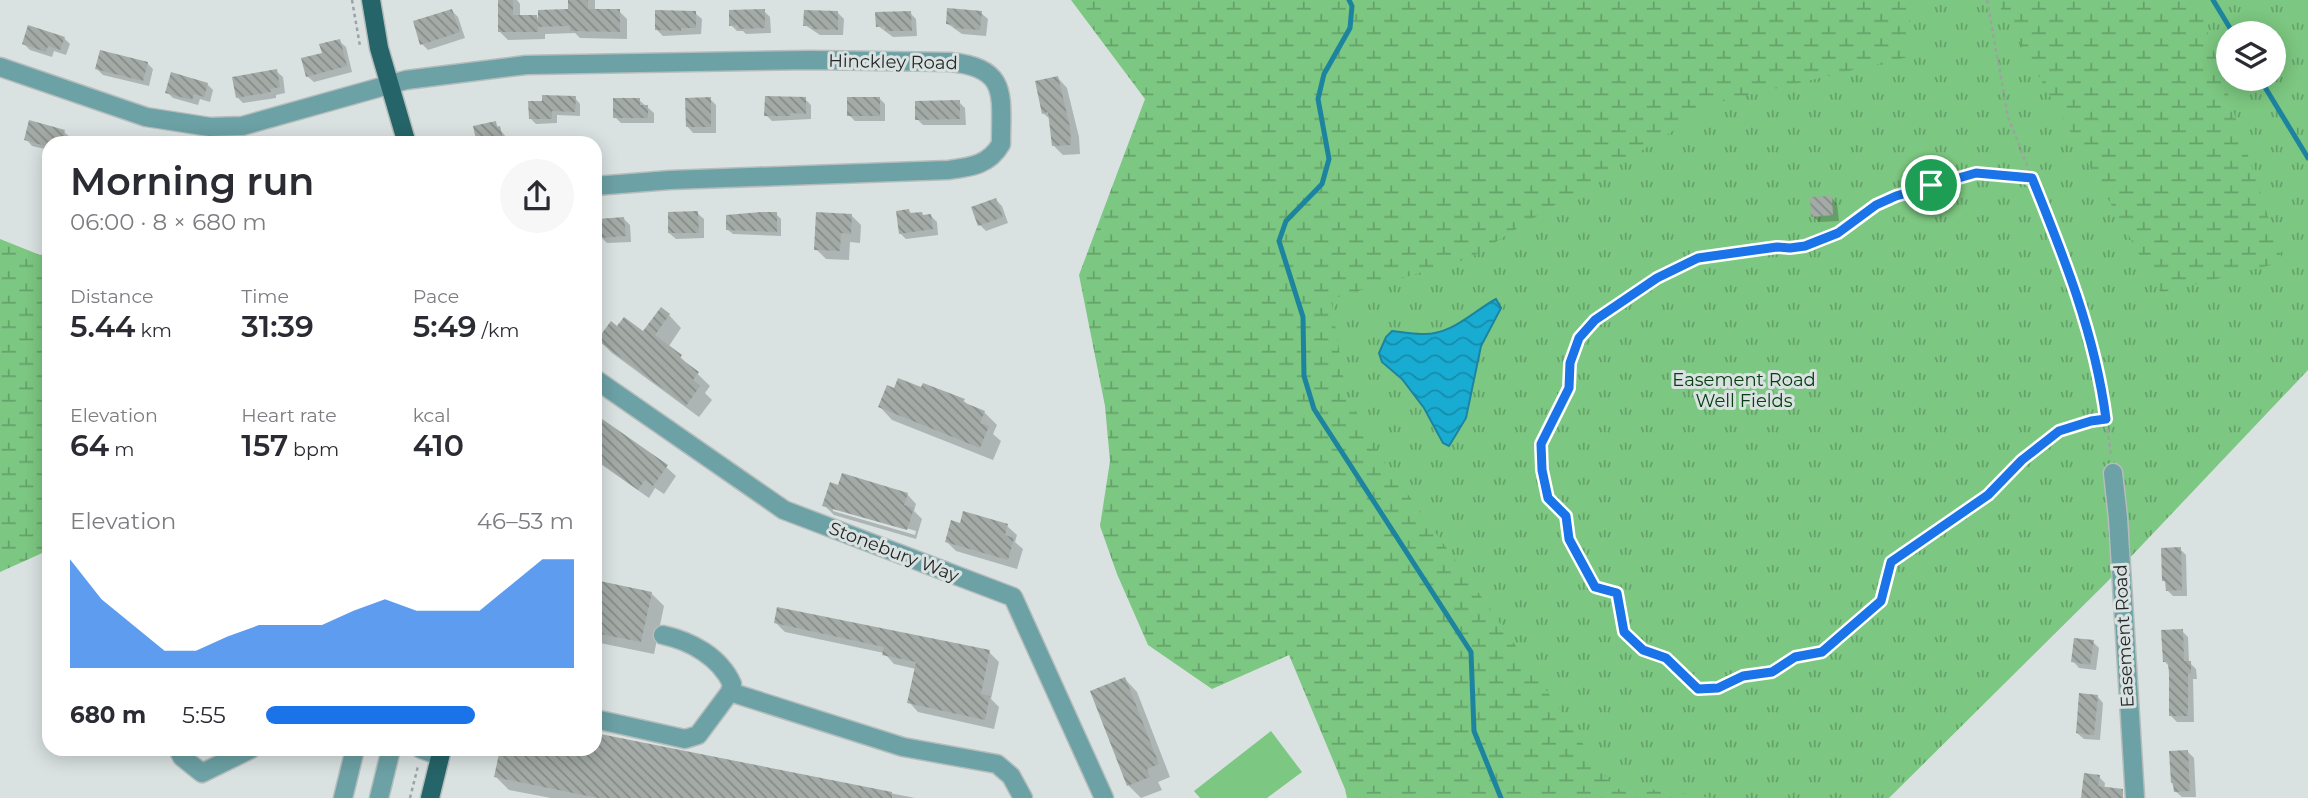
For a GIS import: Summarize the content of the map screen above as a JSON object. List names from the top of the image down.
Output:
{
  "streets": {
    "street": ["Hinckley Road", "Stonebury Way", "Easement Road"]
  },
  "parks": ["Easement Road Well Fields"],
  "page": {
    "heading": ["Morning run", "06:00 · 8 × 680 m"],
    "stats": [
      ["Distance", "5.44 km"],
      ["Time", "31:39"],
      ["Pace", "5:49 /km"],
      ["Elevation", "64 m"],
      ["Heart rate", "157 bpm"],
      ["kcal", "410"]
    ],
    "chart": ["Elevation", "46–53 m"],
    "list": [
      {
        "name": "680 m",
        "note": "5:55"
      }
    ]
  }
}
